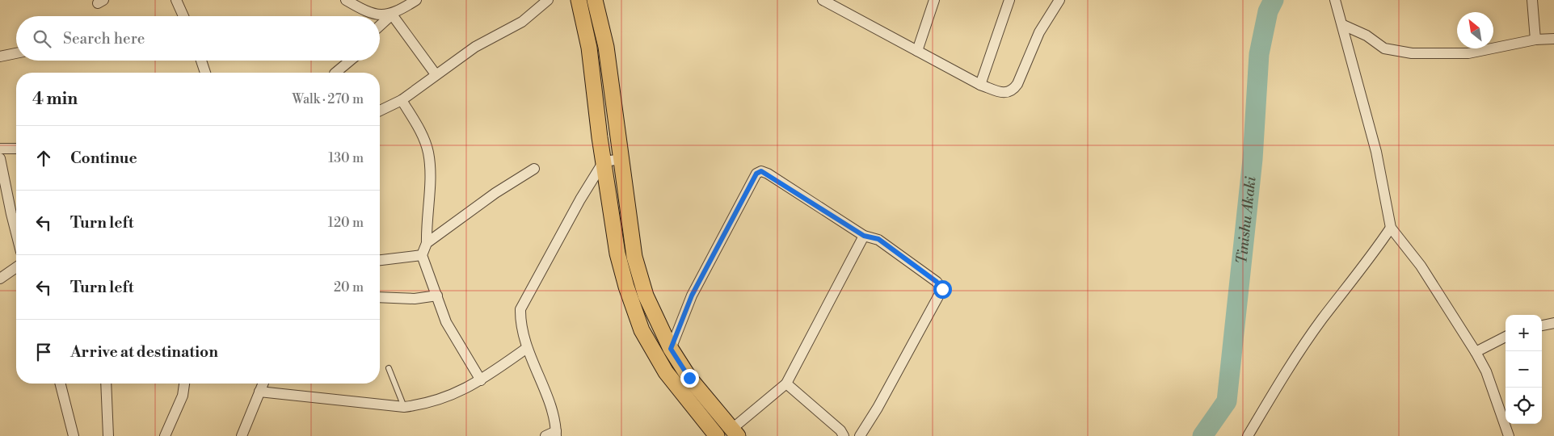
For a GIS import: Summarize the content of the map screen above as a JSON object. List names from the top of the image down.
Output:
{
  "water": ["Tinishu Akaki"],
  "north": "top left",
  "page": {
    "search": "Search here",
    "heading": ["4 min", "Walk · 270 m"],
    "list": [
      ["Continue", "130 m"],
      ["Turn left", "120 m"],
      ["Turn left", "20 m"],
      "Arrive at destination"
    ],
    "map_buttons": ["+", "−"]
  }
}
